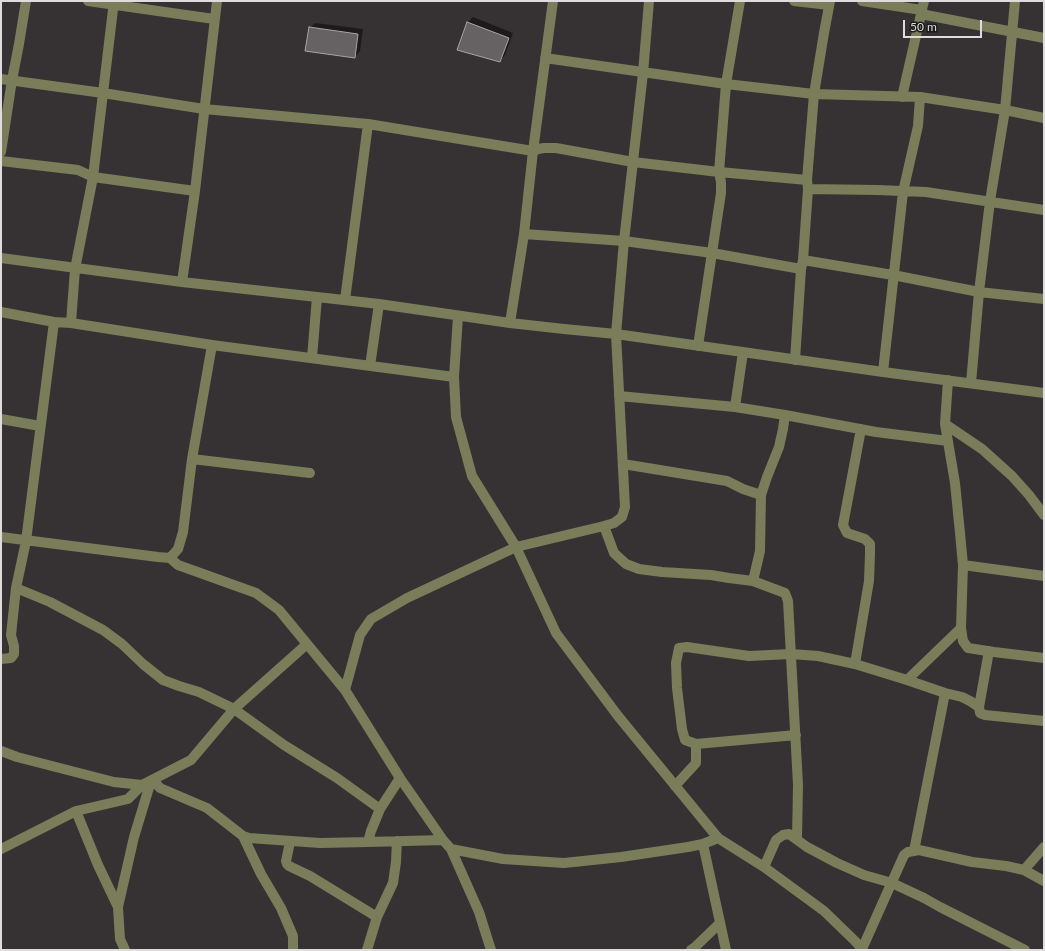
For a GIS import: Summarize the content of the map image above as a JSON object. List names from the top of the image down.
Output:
{
  "scale_bar": "50 m"
}
